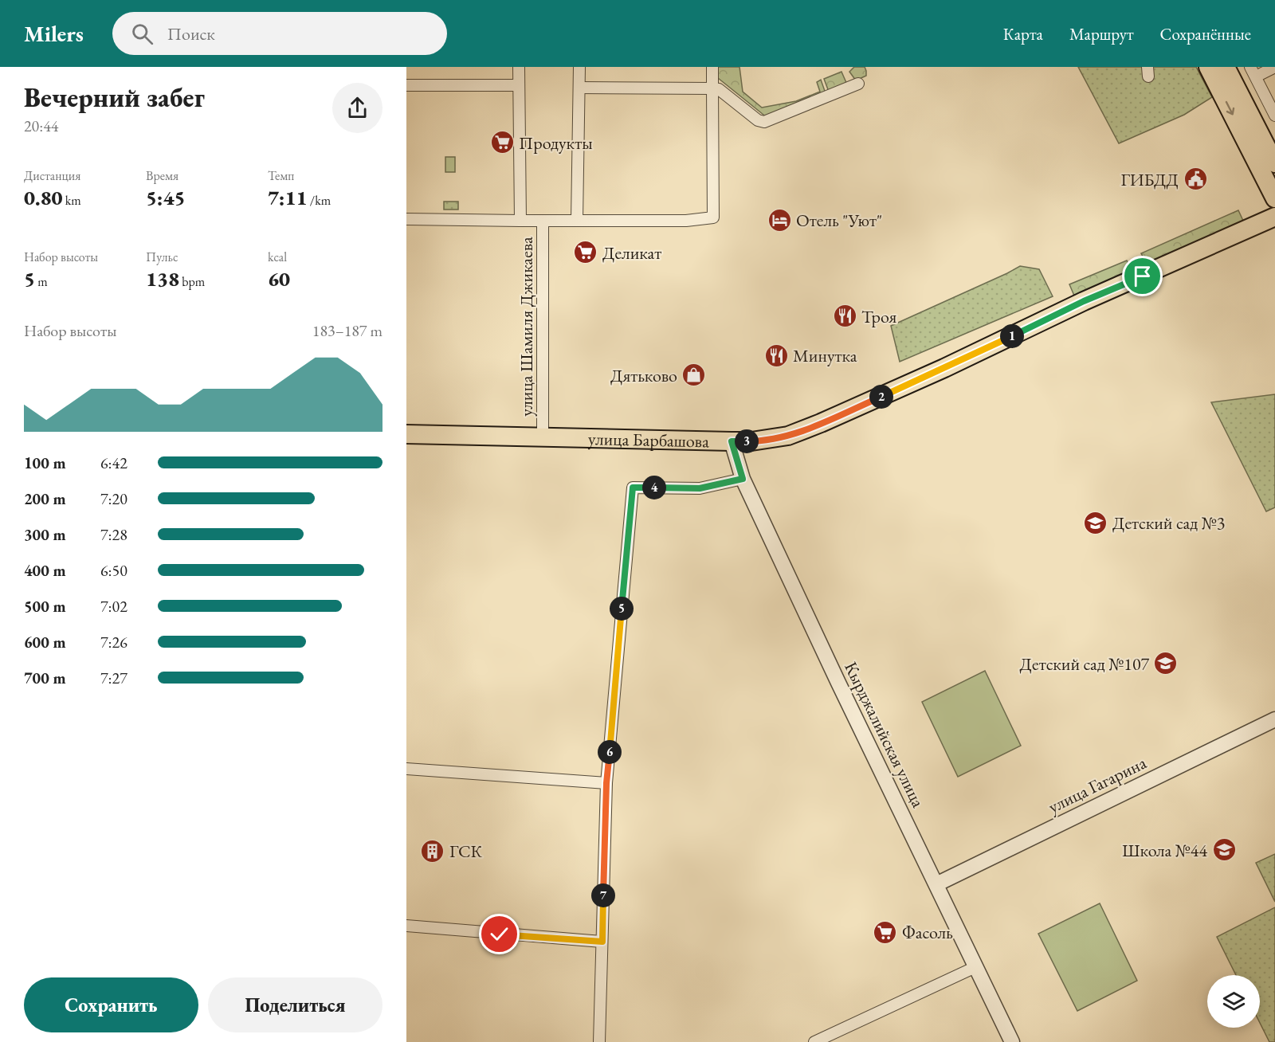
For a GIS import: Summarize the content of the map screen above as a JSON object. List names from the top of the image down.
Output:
{
  "streets": {
    "main road": ["улица Барбашова"],
    "street": ["улица Шамиля Джикаева", "Кырджалийская улица", "улица Гагарина"]
  },
  "crossings": [
    ["улица Шамиля Джикаева", "улица Барбашова"],
    ["улица Барбашова", "Кырджалийская улица"],
    ["Кырджалийская улица", "улица Гагарина"]
  ],
  "places": {
    "supermarket": ["Продукты", "Деликат", "Фасоль"],
    "public building": ["ГИБДД"],
    "hotel": ["Отель \"Уют\""],
    "restaurant": ["Троя", "Минутка"],
    "shop": ["Дятьково"],
    "school or university": ["Детский сад №3", "Детский сад №107", "Школа №44"],
    "building": ["ГСК"]
  },
  "page": {
    "header": "Milers",
    "search": "Поиск",
    "nav": ["Карта", "Маршрут", "Сохранённые"],
    "heading": ["Вечерний забег", "20:44"],
    "stats": [
      ["Дистанция", "0.80 km"],
      ["Время", "5:45"],
      ["Темп", "7:11 /km"],
      ["Набор высоты", "5 m"],
      ["Пульс", "138 bpm"],
      ["kcal", "60"]
    ],
    "chart": ["Набор высоты", "183–187 m"],
    "pins": [
      "1",
      "2",
      "3",
      "4",
      "5",
      "6",
      "7"
    ],
    "list": [
      {
        "name": "100 m",
        "note": "6:42"
      },
      {
        "name": "200 m",
        "note": "7:20"
      },
      {
        "name": "300 m",
        "note": "7:28"
      },
      {
        "name": "400 m",
        "note": "6:50"
      },
      {
        "name": "500 m",
        "note": "7:02"
      },
      {
        "name": "600 m",
        "note": "7:26"
      },
      {
        "name": "700 m",
        "note": "7:27"
      }
    ],
    "buttons": ["Сохранить", "Поделиться"]
  }
}
